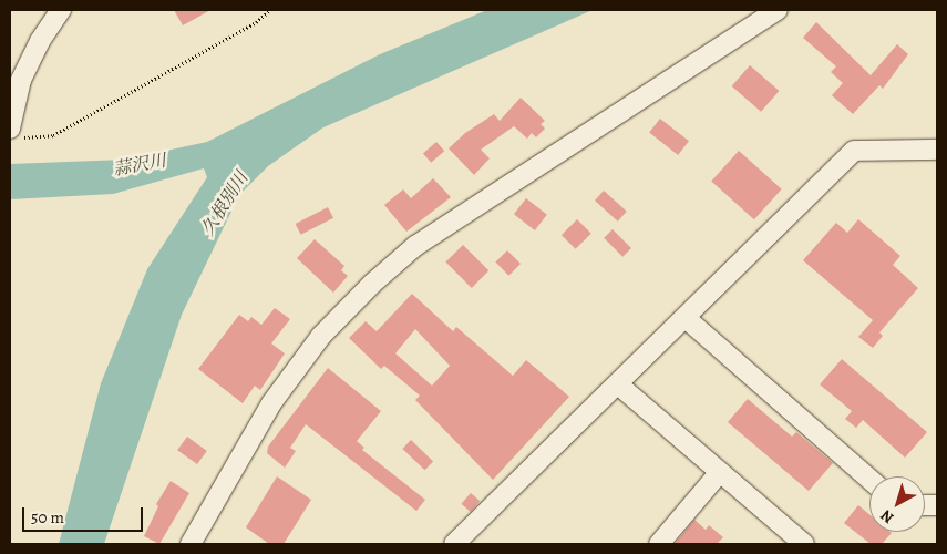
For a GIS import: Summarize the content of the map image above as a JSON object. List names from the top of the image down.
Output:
{
  "water": ["蒜沢川", "久根別川"],
  "scale_bar": "50 m",
  "north": "bottom left"
}
